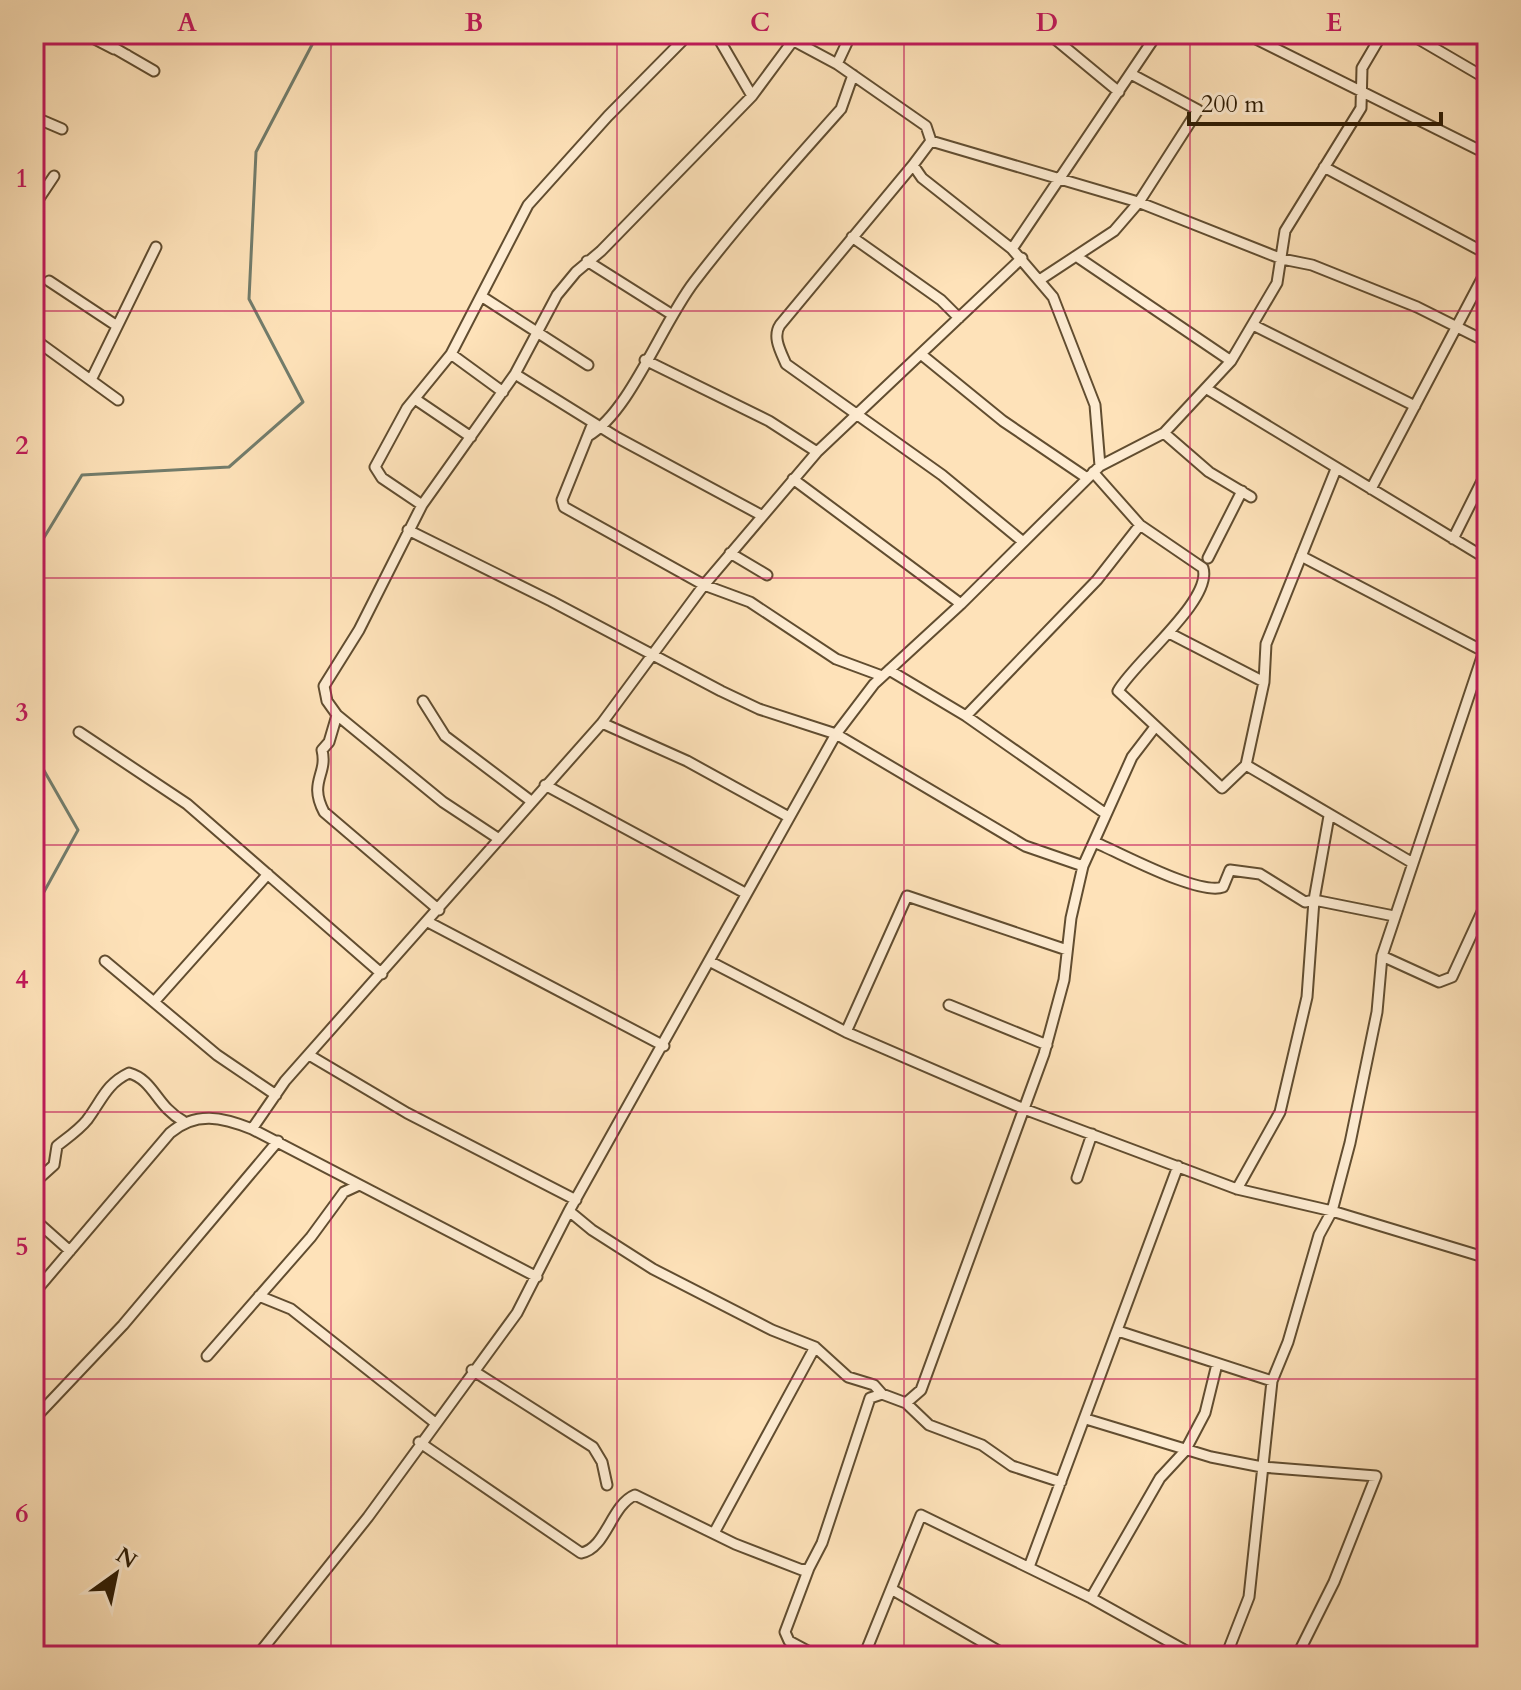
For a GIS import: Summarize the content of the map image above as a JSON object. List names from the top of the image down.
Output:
{
  "scale_bar": "200 m",
  "north": "top right",
  "grid": {
    "columns": [
      "A",
      "B",
      "C",
      "D",
      "E"
    ],
    "rows": [
      "1",
      "2",
      "3",
      "4",
      "5",
      "6"
    ]
  }
}
